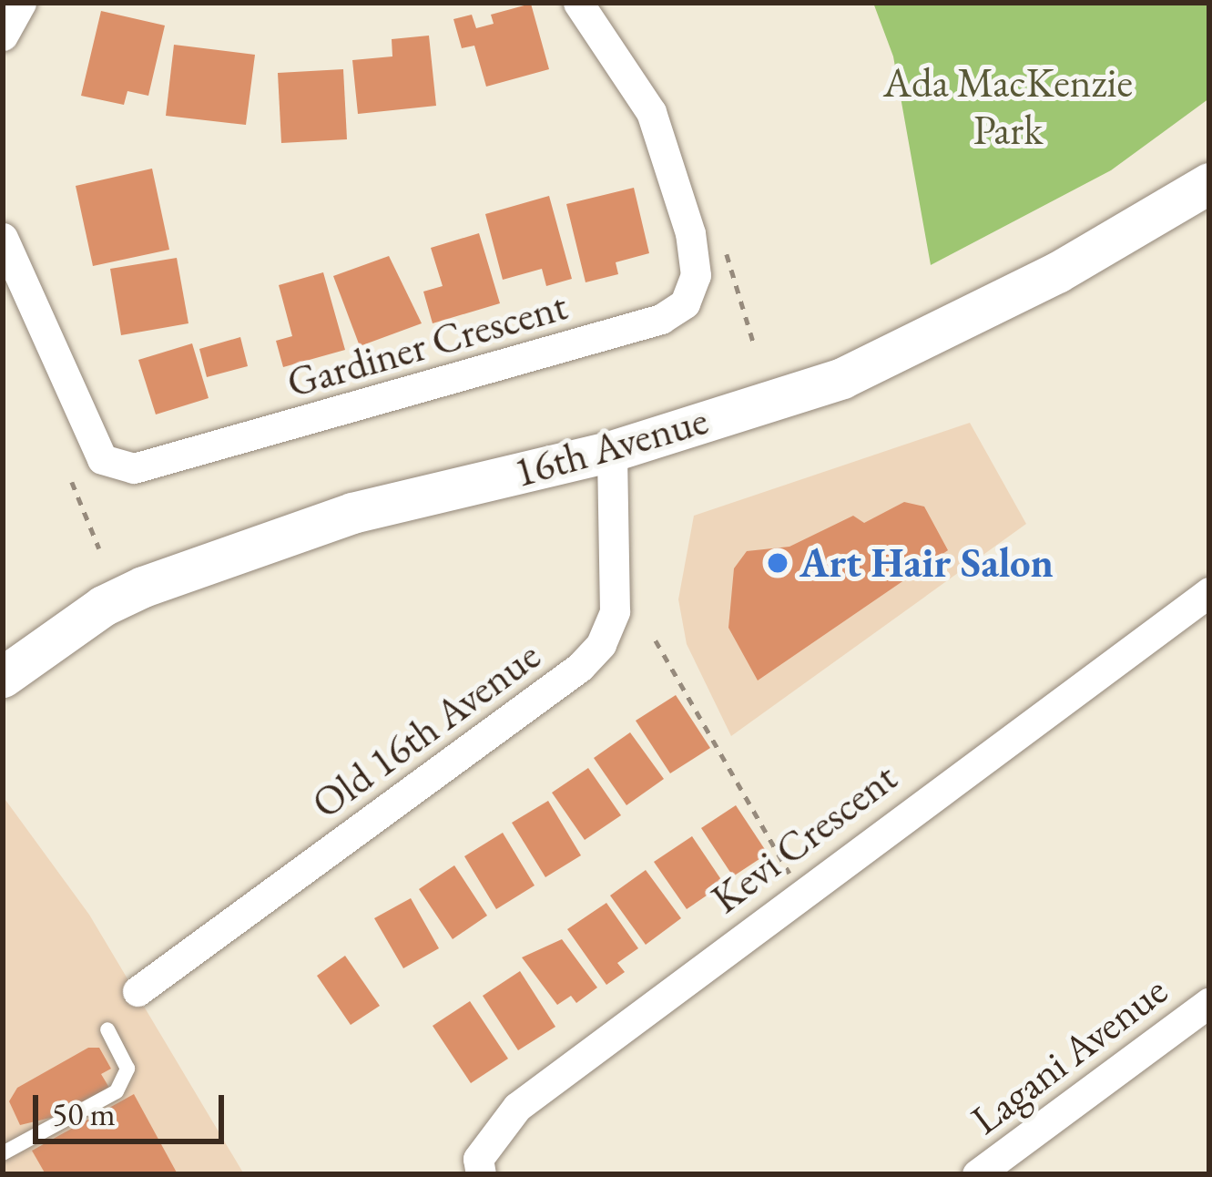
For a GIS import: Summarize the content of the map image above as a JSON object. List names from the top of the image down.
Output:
{
  "streets": {
    "main road": ["16th Avenue"],
    "street": [
      "Gardiner Crescent",
      "Old 16th Avenue",
      "Kevi Crescent",
      "Lagani Avenue"
    ]
  },
  "crossings": [
    ["16th Avenue", "Old 16th Avenue"]
  ],
  "parks": ["Ada MacKenzie Park"],
  "places": ["Art Hair Salon"],
  "scale_bar": "50 m"
}
